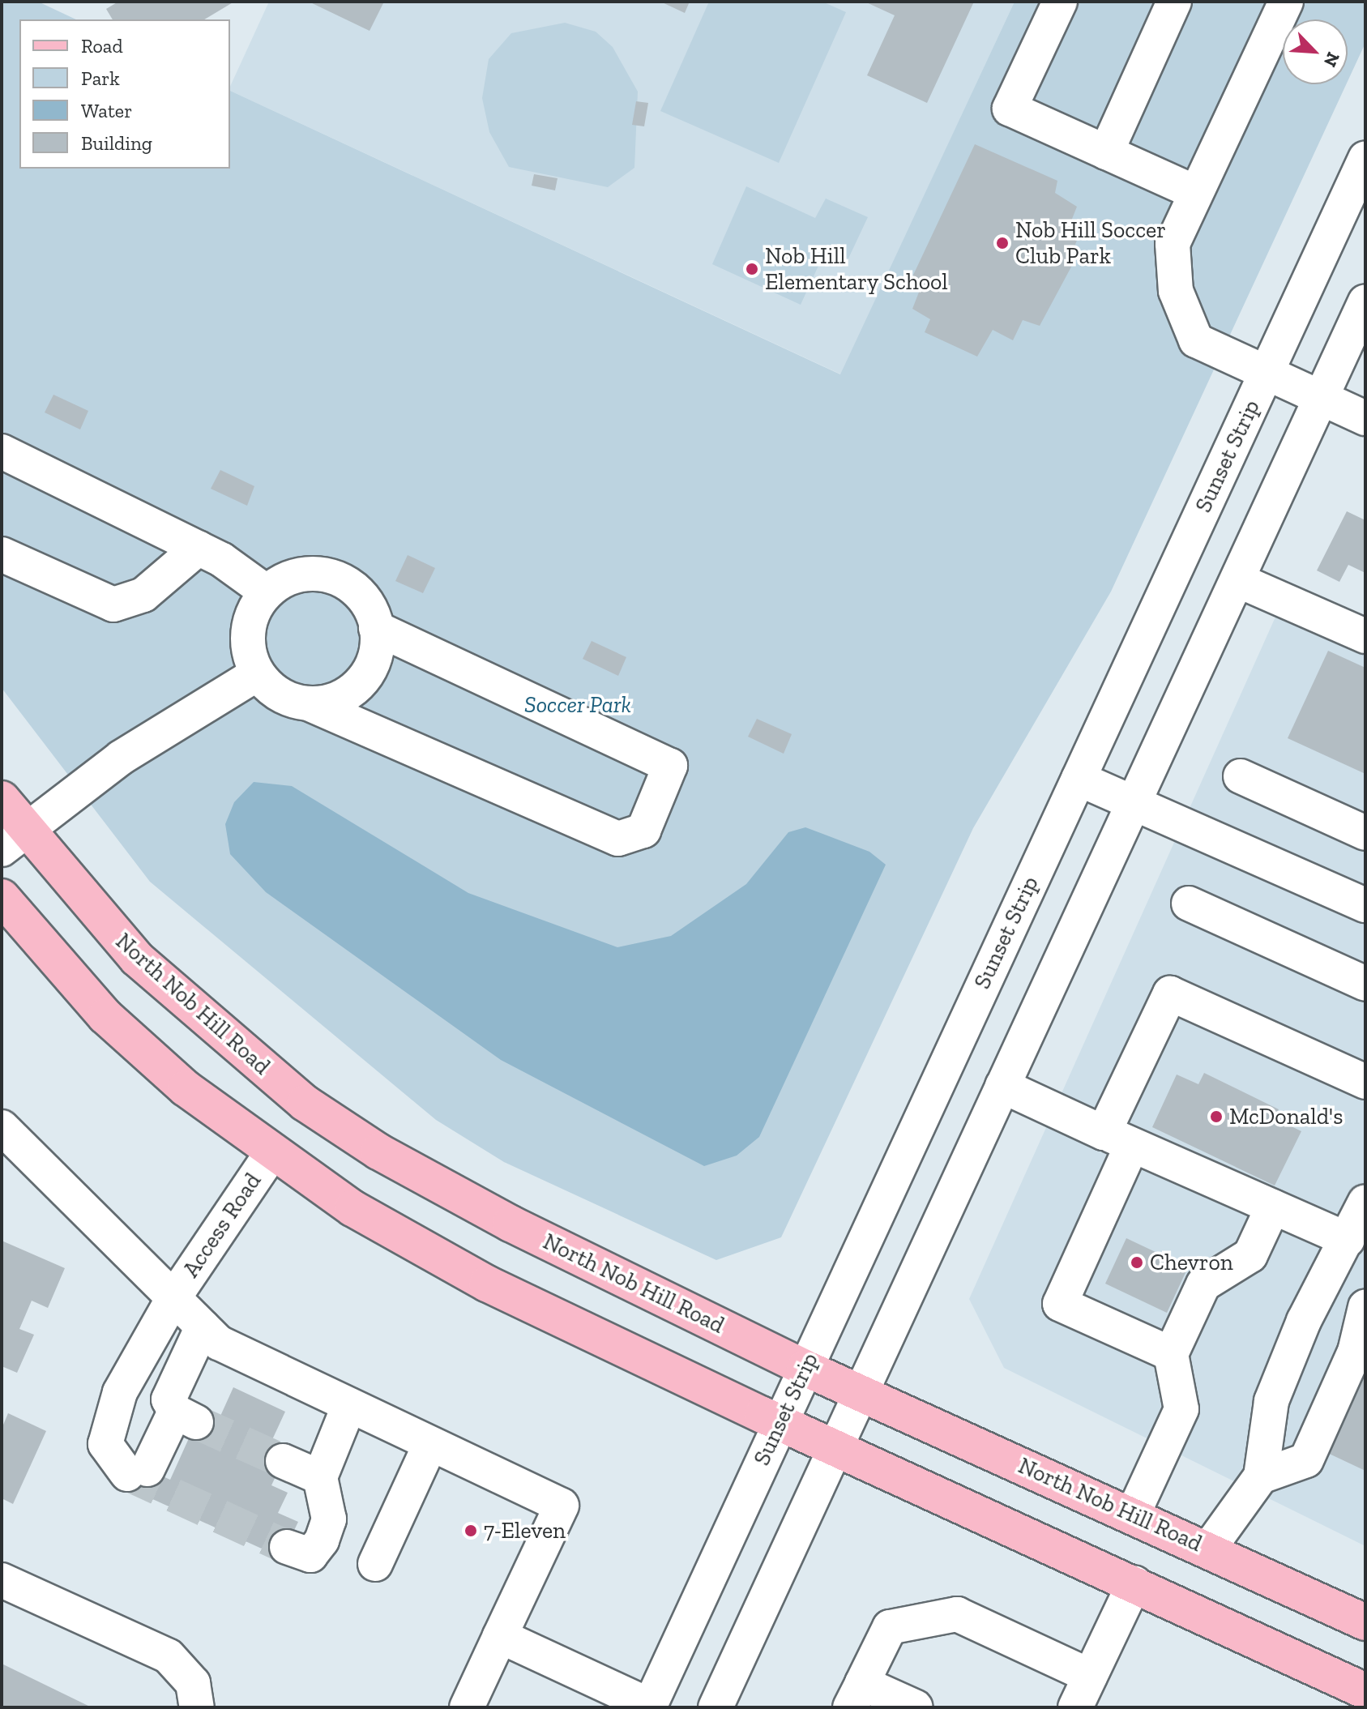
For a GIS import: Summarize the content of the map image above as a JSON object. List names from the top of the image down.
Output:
{
  "streets": {
    "main road": ["North Nob Hill Road"],
    "street": ["Sunset Strip", "Access Road"]
  },
  "crossings": [
    ["Sunset Strip", "North Nob Hill Road"]
  ],
  "parks": ["Soccer Park"],
  "places": [
    "Nob Hill Soccer Club Park",
    "Nob Hill Elementary School",
    "McDonald's",
    "Chevron",
    "7-Eleven"
  ],
  "legend": [
    "Road",
    "Park",
    "Water",
    "Building"
  ],
  "north": "bottom right"
}
